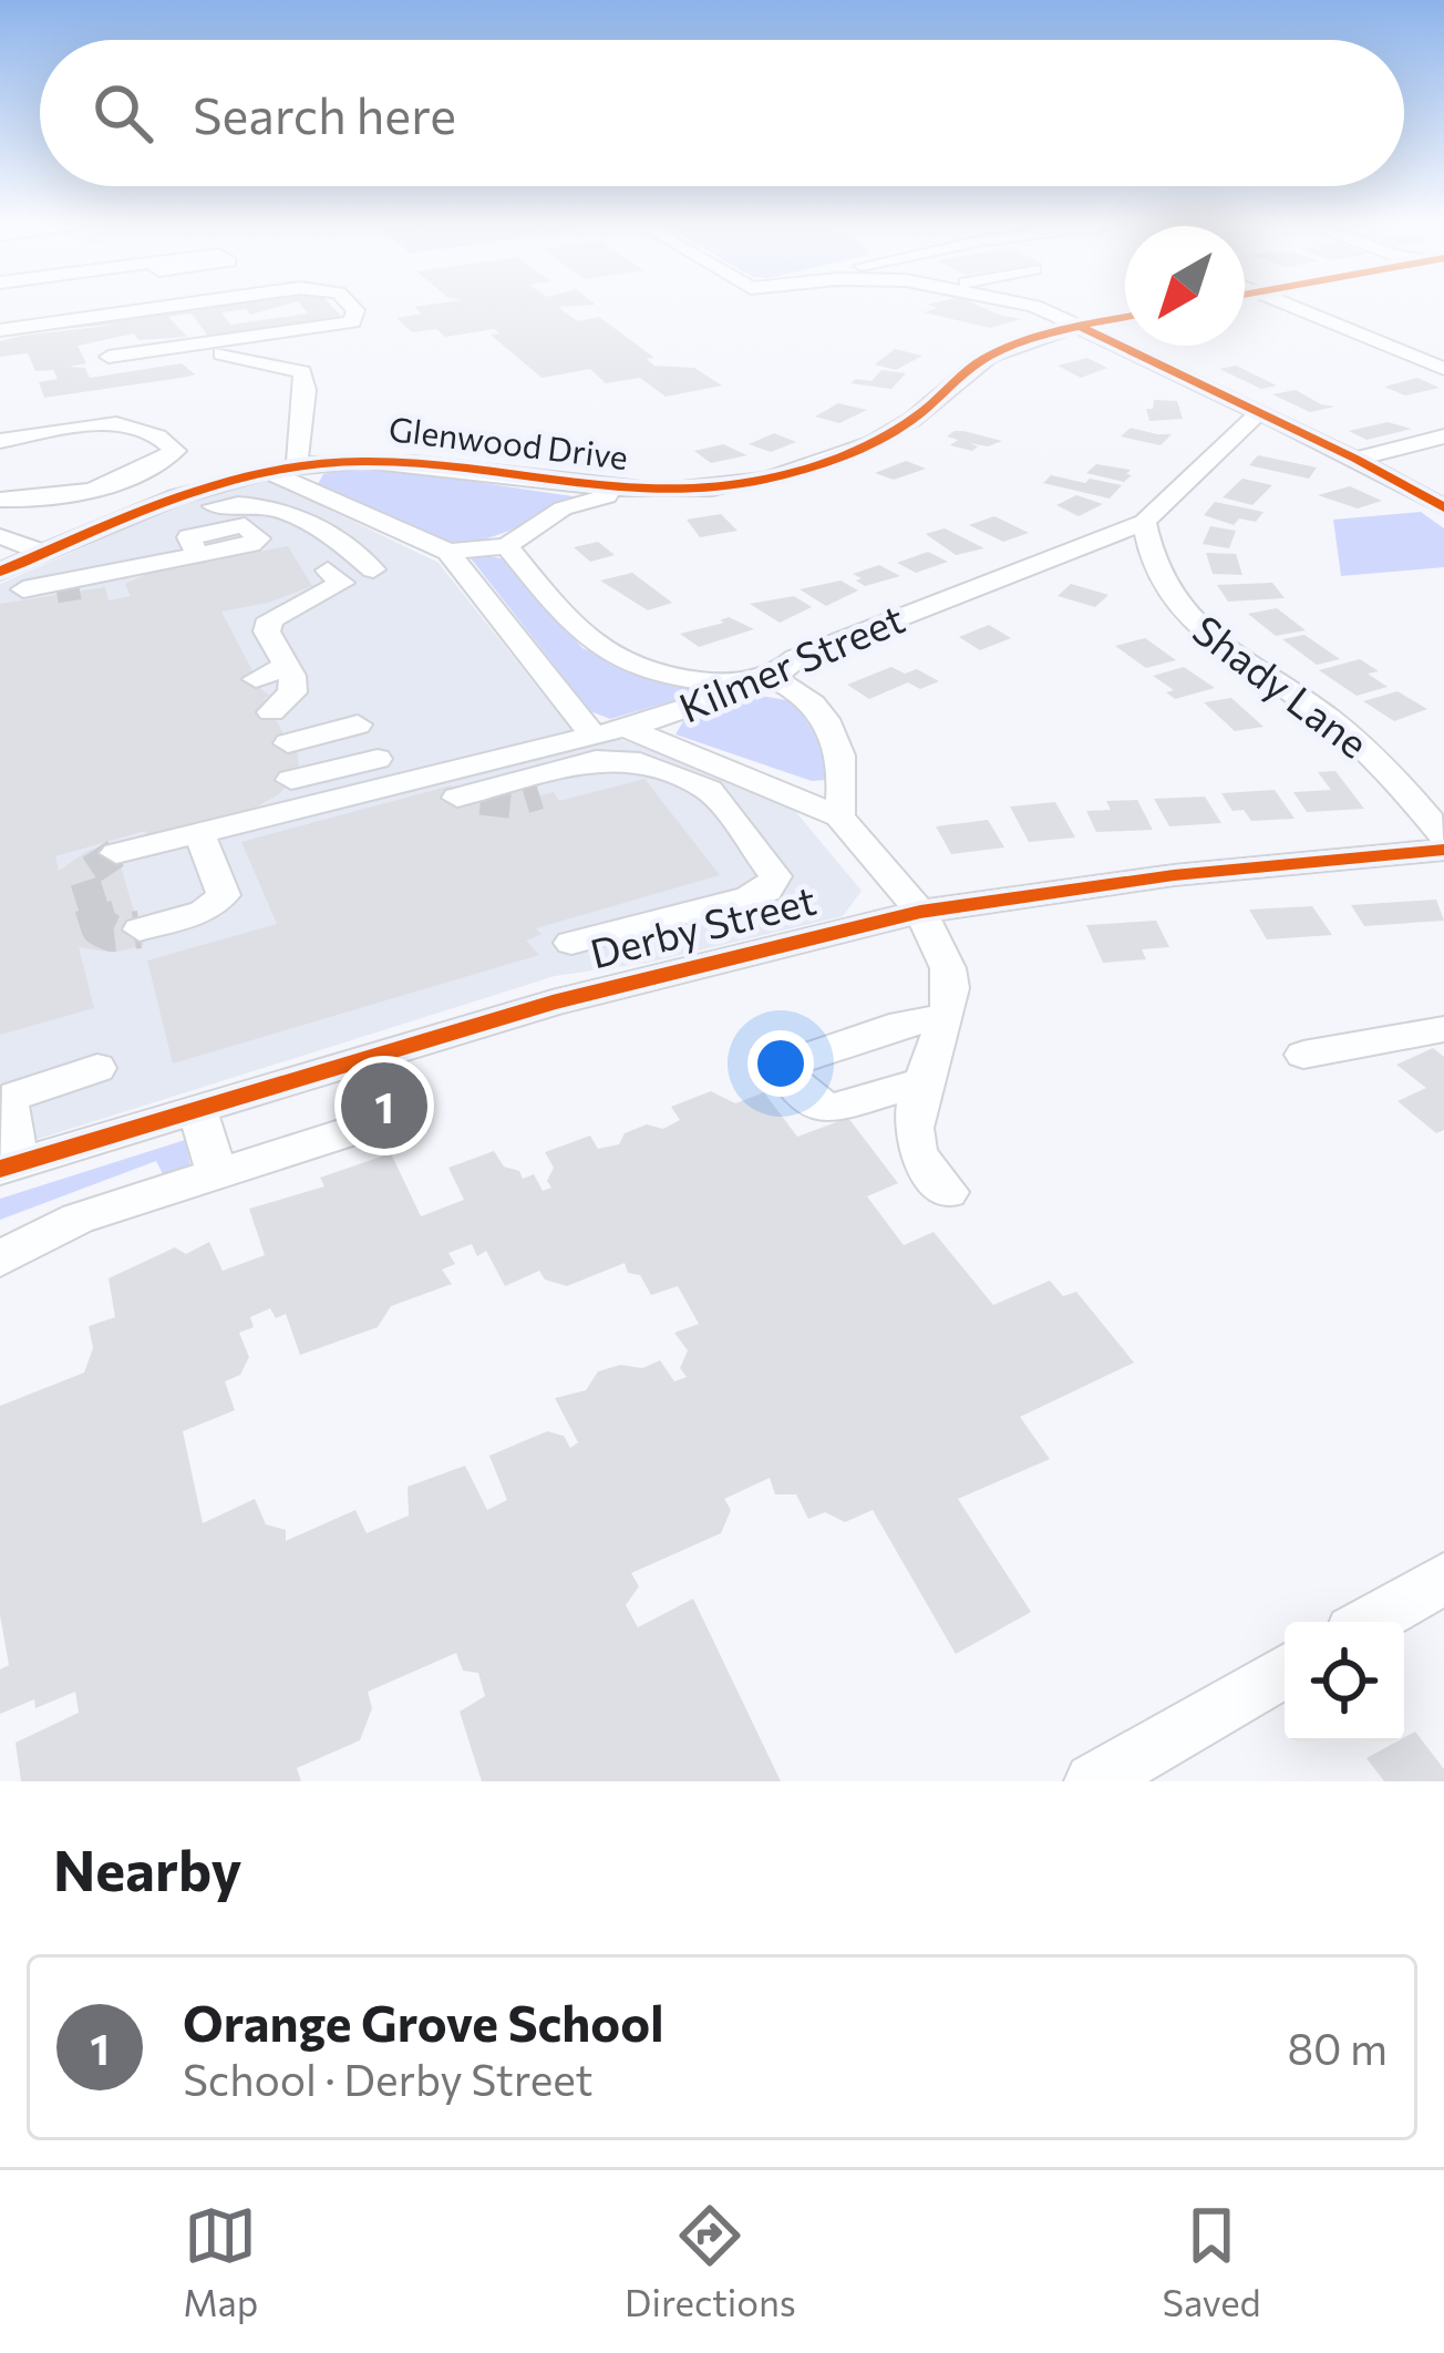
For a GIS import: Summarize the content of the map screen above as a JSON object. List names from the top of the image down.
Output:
{
  "streets": {
    "street": [
      "Glenwood Drive",
      "Kilmer Street",
      "Shady Lane",
      "Derby Street"
    ]
  },
  "crossings": [
    ["Kilmer Street", "Shady Lane"]
  ],
  "north": "bottom left",
  "page": {
    "search": "Search here",
    "pins": "1",
    "heading": "Nearby",
    "list": [
      {
        "mark": "1",
        "name": "Orange Grove School",
        "note": "School · Derby Street",
        "value": "80 m"
      }
    ],
    "nav": ["Map", "Directions", "Saved"]
  }
}
